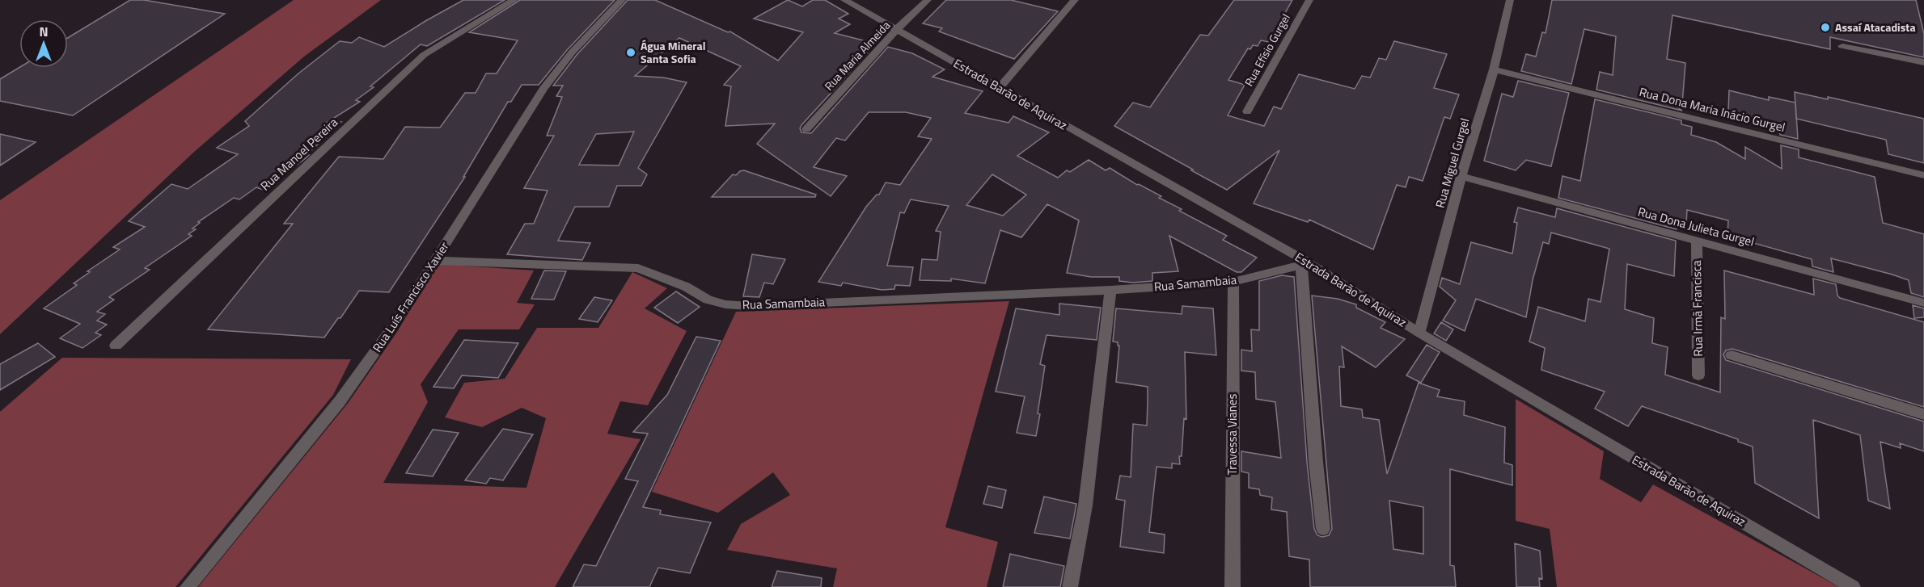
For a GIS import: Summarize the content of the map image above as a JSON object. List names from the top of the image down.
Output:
{
  "streets": {
    "street": [
      "Rua Efísio Gurgel",
      "Rua Maria Almeida",
      "Estrada Barão de Aquiraz",
      "Rua Dona Maria Inácio Gurgel",
      "Rua Manoel Pereira",
      "Rua Miguel Gurgel",
      "Rua Dona Julieta Gurgel",
      "Rua Samambaia",
      "Rua Luís Francisco Xavier",
      "Rua Irmã Francisca",
      "Travessa Vianes"
    ]
  },
  "crossings": [
    ["Rua Maria Almeida", "Estrada Barão de Aquiraz"],
    ["Estrada Barão de Aquiraz", "Rua Miguel Gurgel"],
    ["Estrada Barão de Aquiraz", "Rua Samambaia"],
    ["Rua Dona Maria Inácio Gurgel", "Rua Miguel Gurgel"],
    ["Rua Miguel Gurgel", "Rua Dona Julieta Gurgel"],
    ["Rua Dona Julieta Gurgel", "Rua Irmã Francisca"],
    ["Rua Samambaia", "Rua Luís Francisco Xavier"],
    ["Rua Samambaia", "Travessa Vianes"]
  ],
  "places": ["Assaí Atacadista", "Água Mineral Santa Sofia"],
  "north": "top"
}
